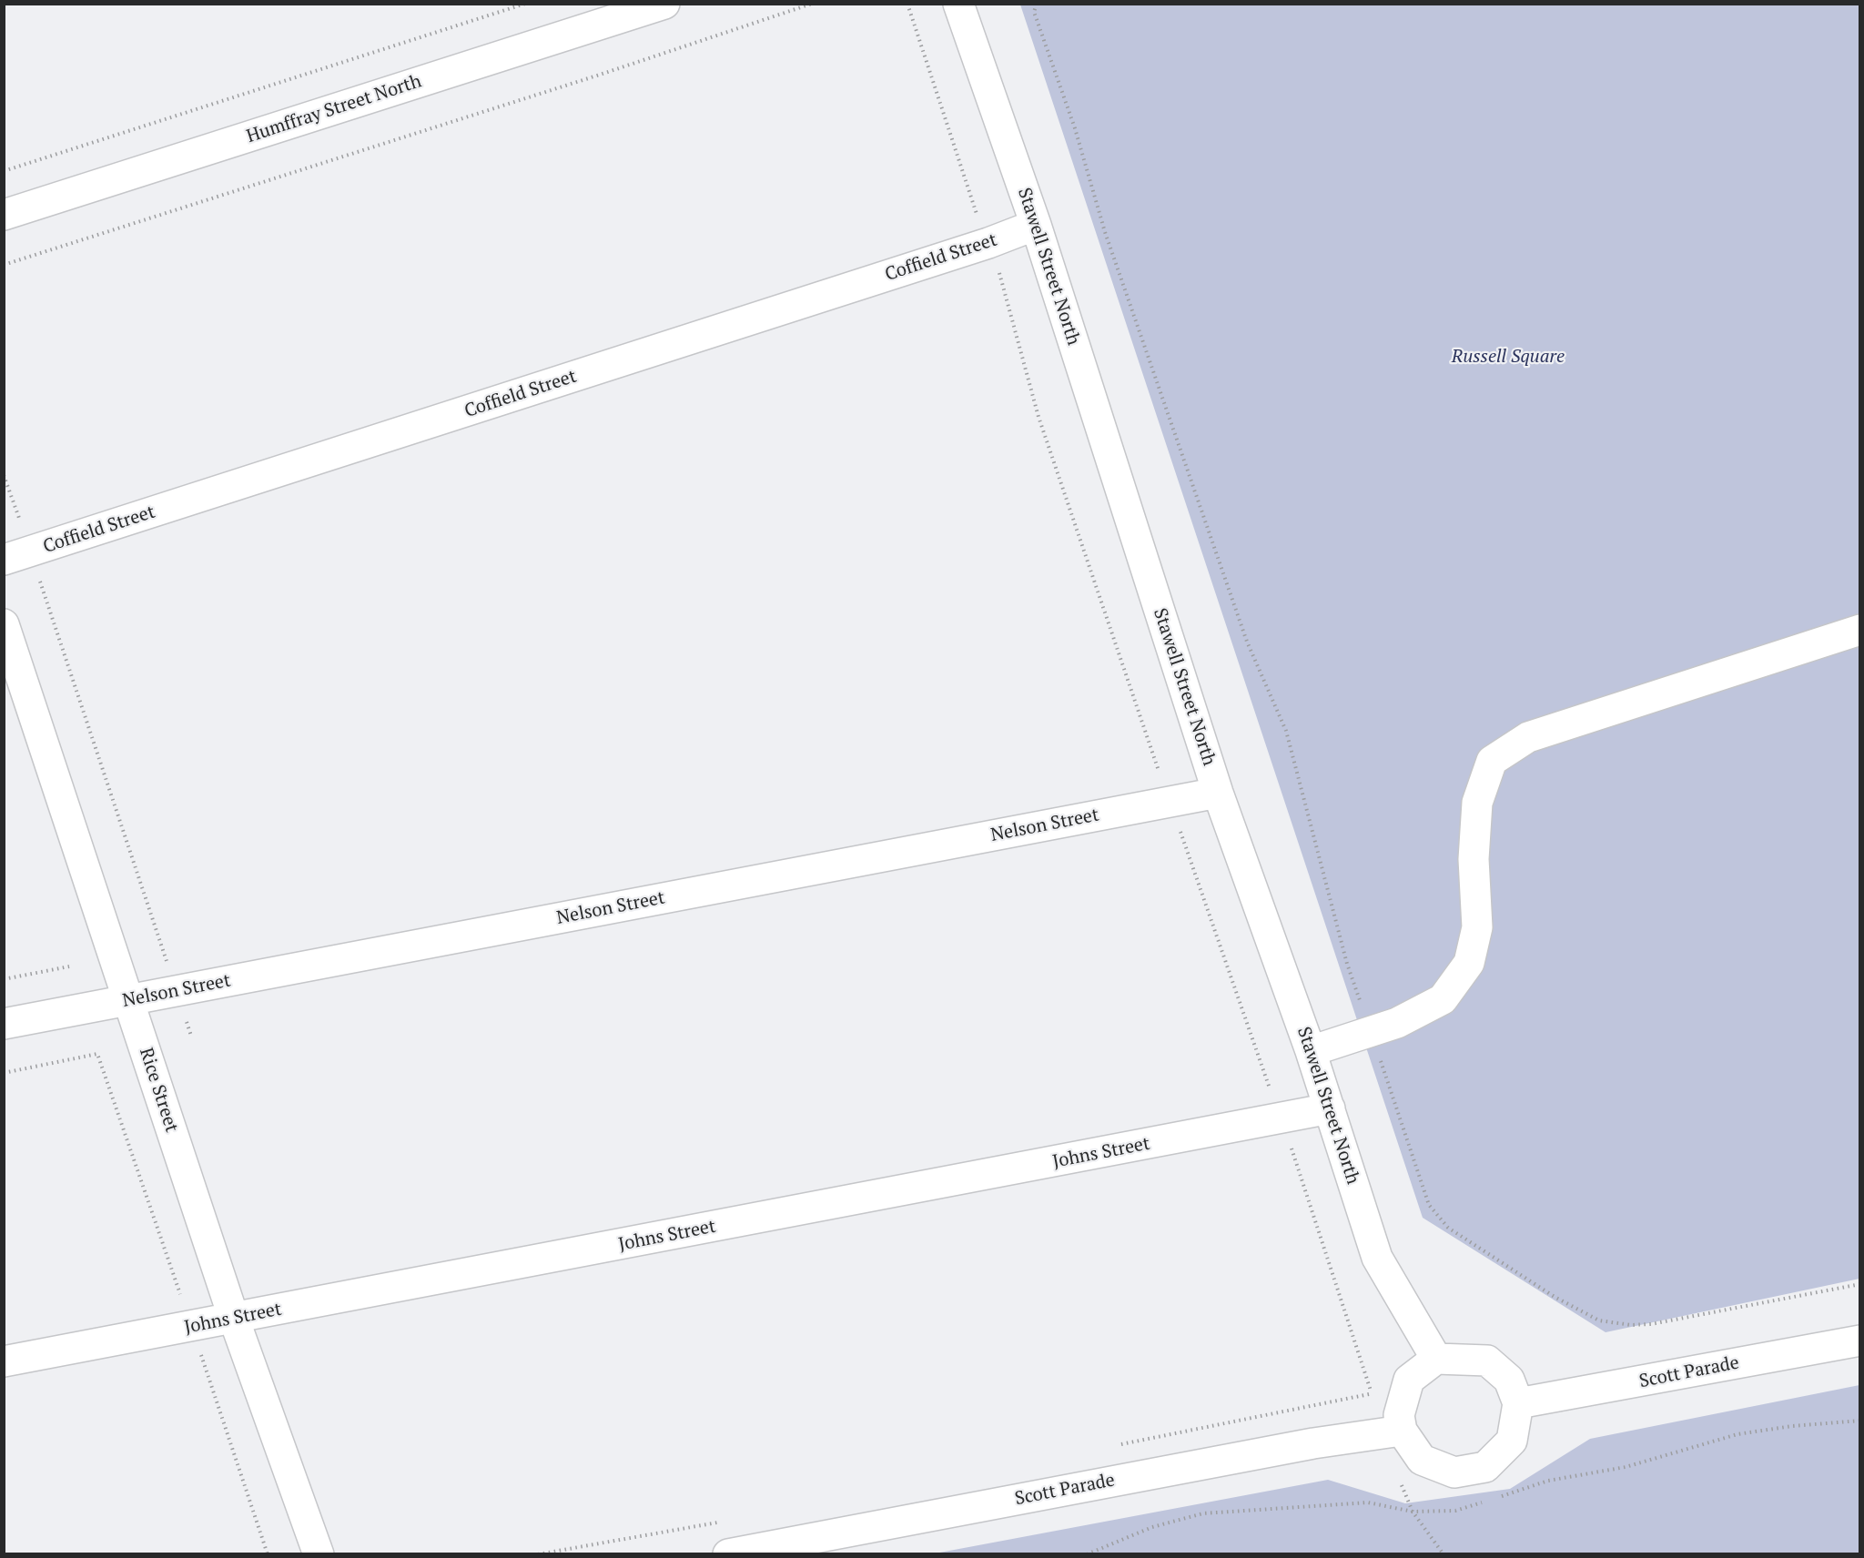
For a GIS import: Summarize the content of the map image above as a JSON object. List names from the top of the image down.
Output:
{
  "streets": {
    "street": [
      "Humffray Street North",
      "Coffield Street",
      "Stawell Street North",
      "Nelson Street",
      "Rice Street",
      "Johns Street",
      "Scott Parade"
    ]
  },
  "crossings": [
    ["Coffield Street", "Stawell Street North"],
    ["Stawell Street North", "Nelson Street"],
    ["Stawell Street North", "Johns Street"],
    ["Stawell Street North", "Scott Parade"],
    ["Nelson Street", "Rice Street"],
    ["Rice Street", "Johns Street"]
  ],
  "parks": ["Russell Square"]
}
